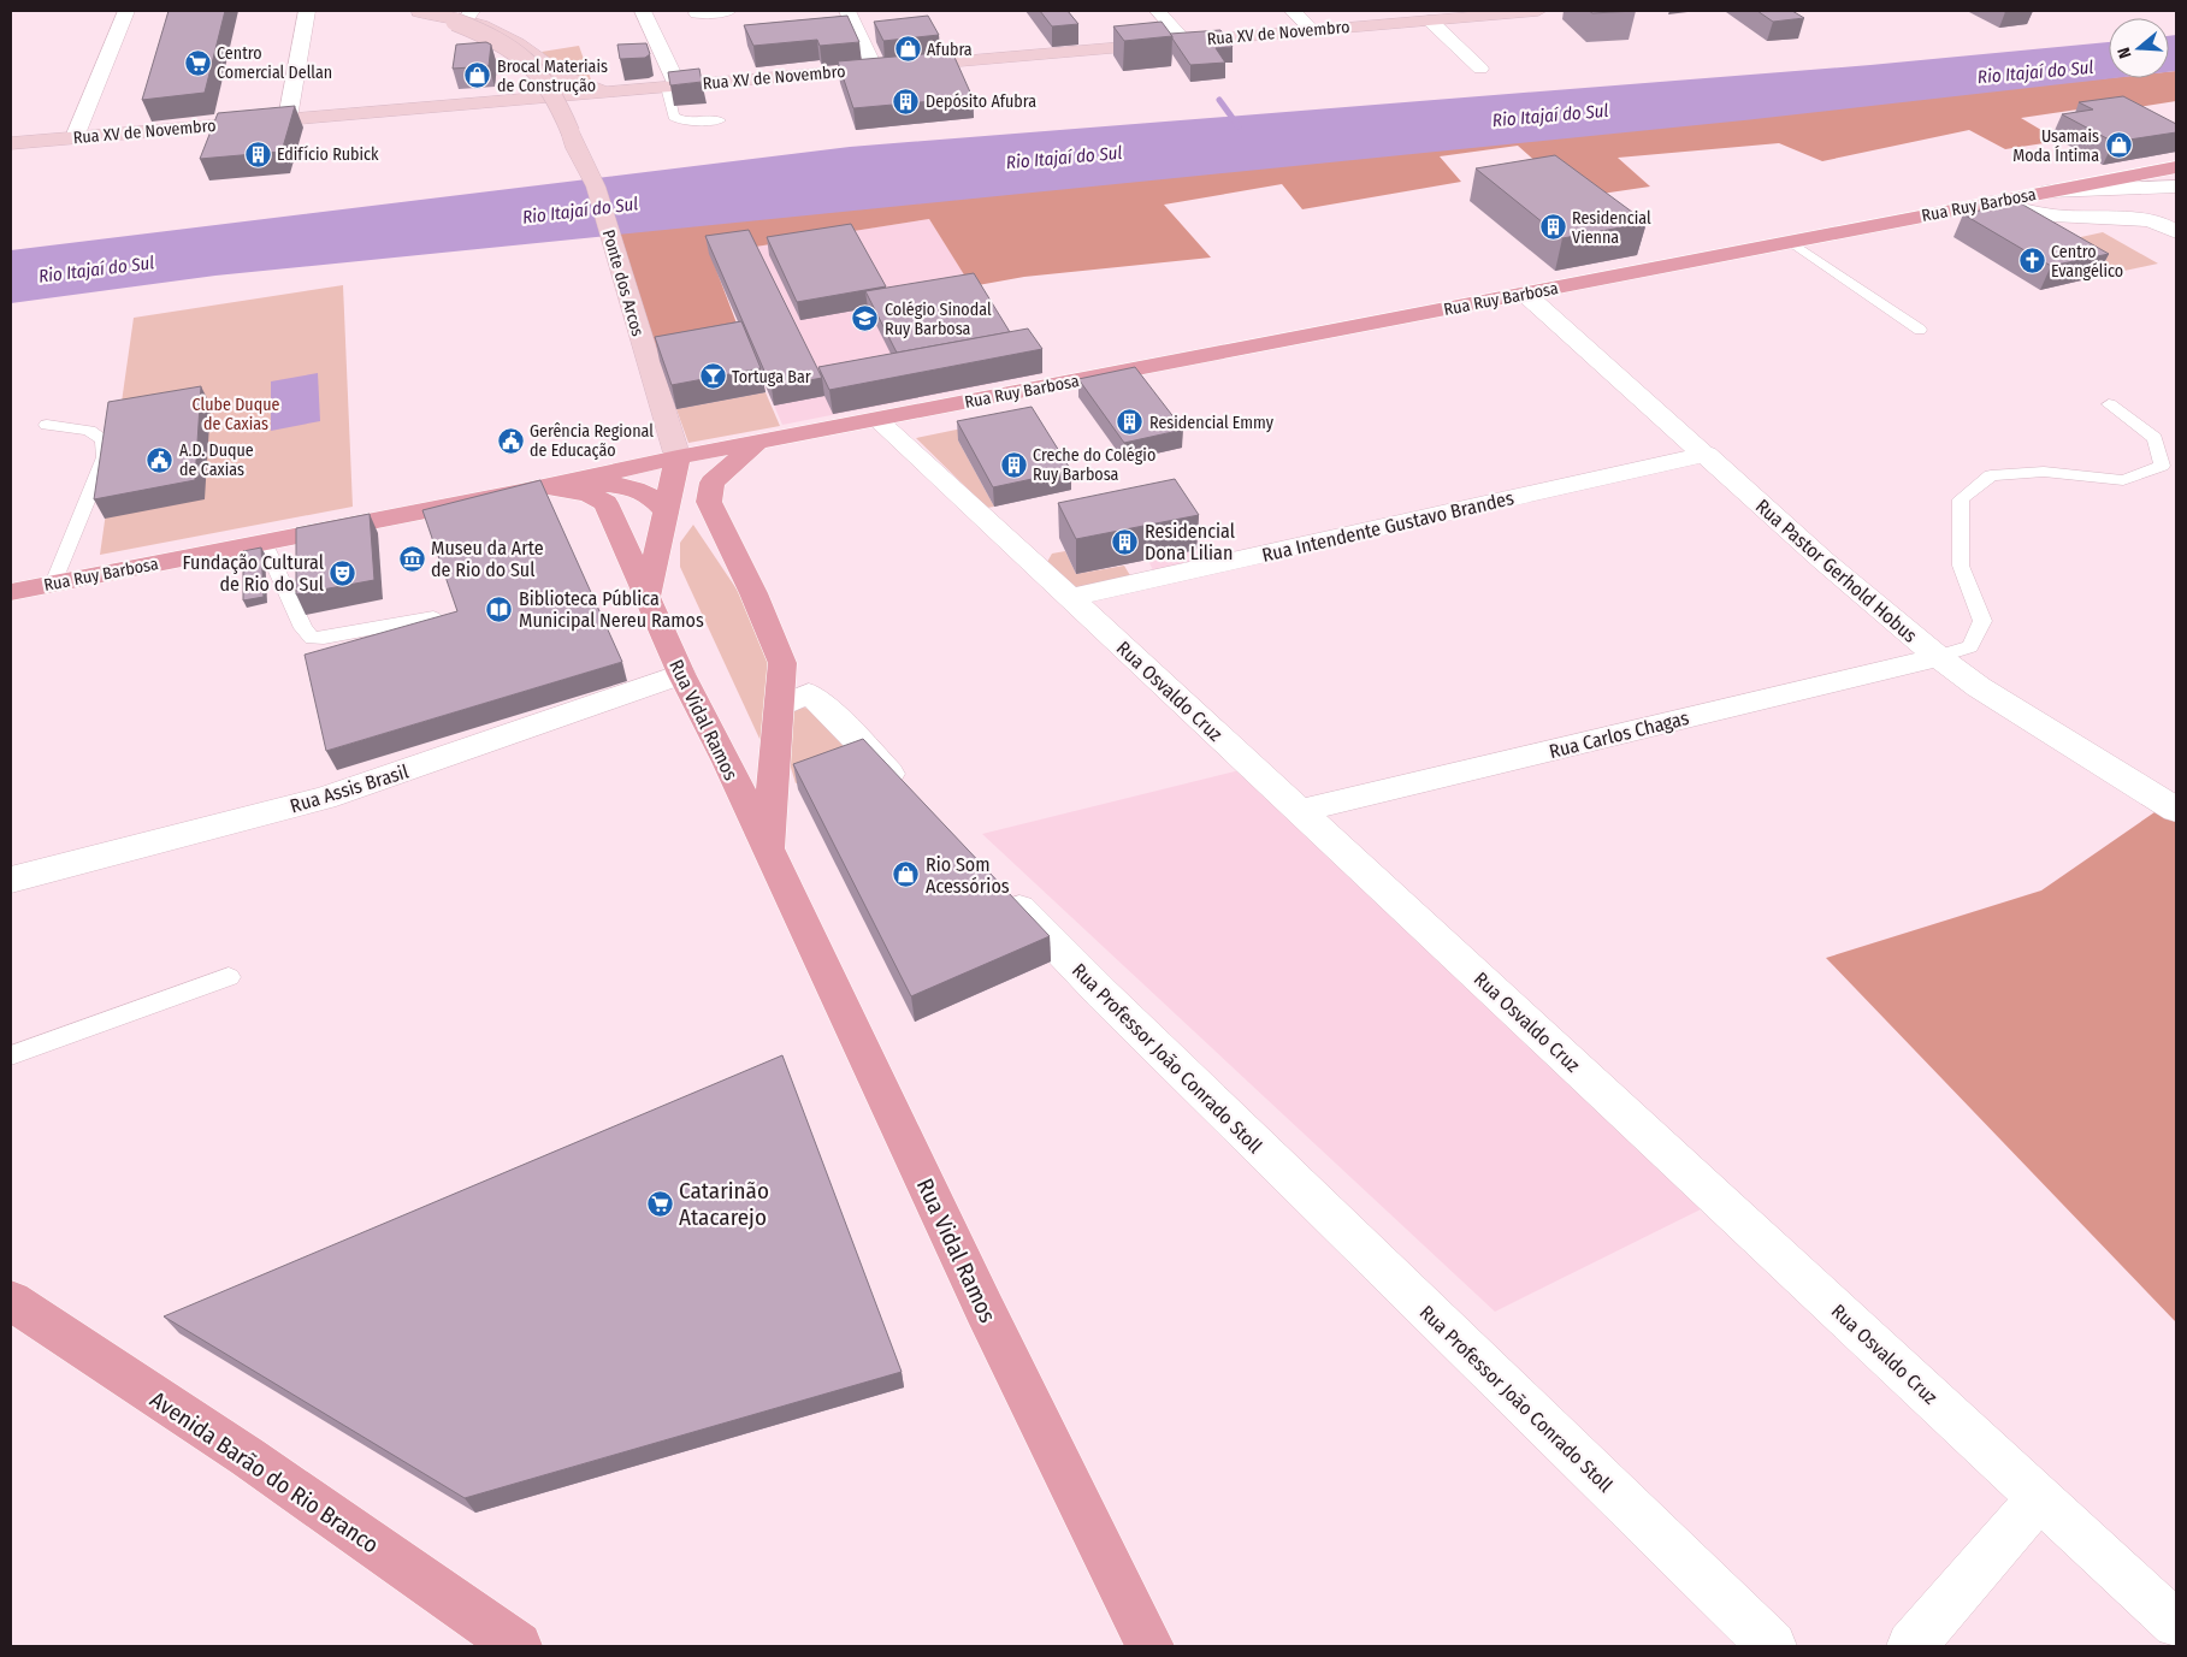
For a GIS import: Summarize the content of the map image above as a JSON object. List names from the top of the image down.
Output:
{
  "streets": {
    "main road": [
      "Rua XV de Novembro",
      "Rua Ruy Barbosa",
      "Ponte dos Arcos",
      "Rua Vidal Ramos",
      "Avenida Barão do Rio Branco"
    ],
    "street": [
      "Rua Intendente Gustavo Brandes",
      "Rua Pastor Gerhold Hobus",
      "Rua Osvaldo Cruz",
      "Rua Carlos Chagas",
      "Rua Assis Brasil",
      "Rua Professor João Conrado Stoll"
    ]
  },
  "crossings": [
    ["Rua Ruy Barbosa", "Ponte dos Arcos"],
    ["Rua Ruy Barbosa", "Rua Pastor Gerhold Hobus"],
    ["Rua Ruy Barbosa", "Rua Osvaldo Cruz"],
    ["Rua Ruy Barbosa", "Rua Vidal Ramos"],
    ["Rua Intendente Gustavo Brandes", "Rua Pastor Gerhold Hobus"],
    ["Rua Intendente Gustavo Brandes", "Rua Osvaldo Cruz"],
    ["Rua Pastor Gerhold Hobus", "Rua Carlos Chagas"],
    ["Rua Osvaldo Cruz", "Rua Carlos Chagas"],
    ["Rua Vidal Ramos", "Rua Assis Brasil"]
  ],
  "water": ["Rio Itajaí do Sul"],
  "parks": ["Clube Duque de Caxias"],
  "places": {
    "shop": [
      "Afubra",
      "Brocal Materiais de Construção",
      "Usamais Moda Íntima",
      "Rio Som Acessórios"
    ],
    "supermarket": ["Centro Comercial Dellan", "Catarinão Atacarejo"],
    "building": [
      "Depósito Afubra",
      "Edifício Rubick",
      "Residencial Vienna",
      "Residencial Emmy",
      "Creche do Colégio Ruy Barbosa",
      "Residencial Dona Lilian"
    ],
    "church": ["Centro Evangélico"],
    "school or university": ["Colégio Sinodal Ruy Barbosa"],
    "bar": ["Tortuga Bar"],
    "public building": ["Gerência Regional de Educação", "A.D. Duque de Caxias"],
    "museum": ["Museu da Arte de Rio do Sul"],
    "theatre": ["Fundação Cultural de Rio do Sul"],
    "library": ["Biblioteca Pública Municipal Nereu Ramos"]
  },
  "north": "left"
}
